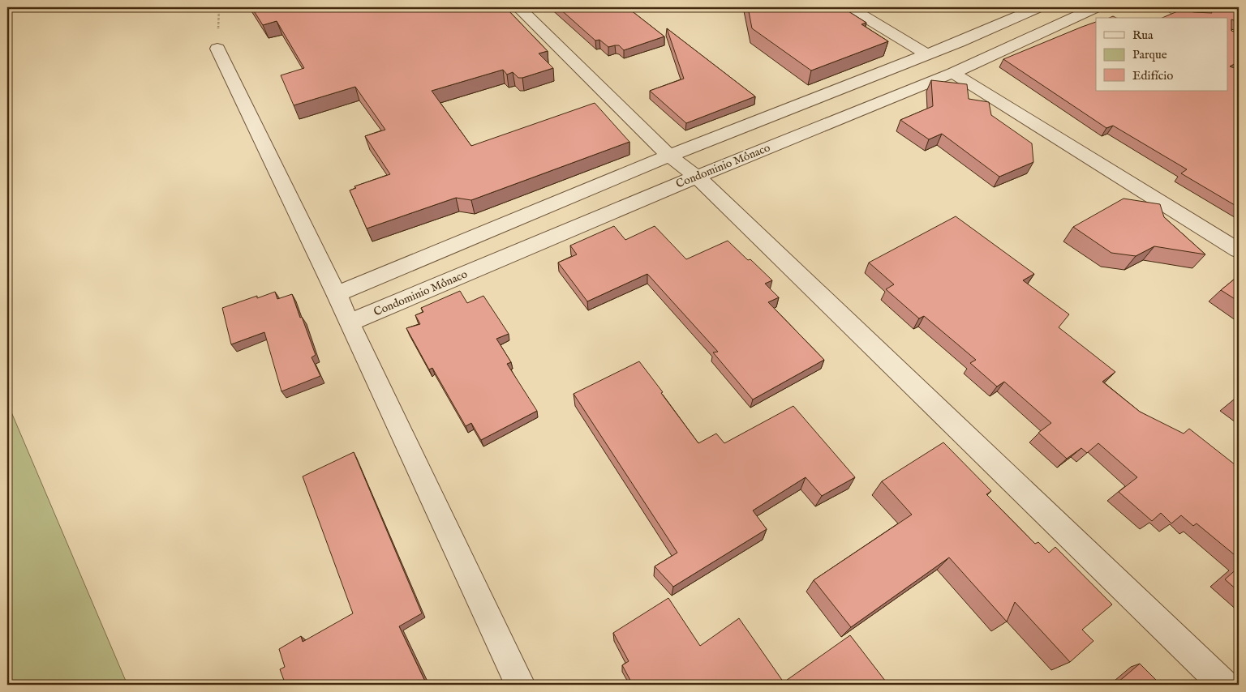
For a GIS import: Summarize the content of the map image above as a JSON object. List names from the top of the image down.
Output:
{
  "streets": {
    "street": ["Condominio Mônaco"]
  },
  "legend": ["Rua", "Parque", "Edifício"]
}
